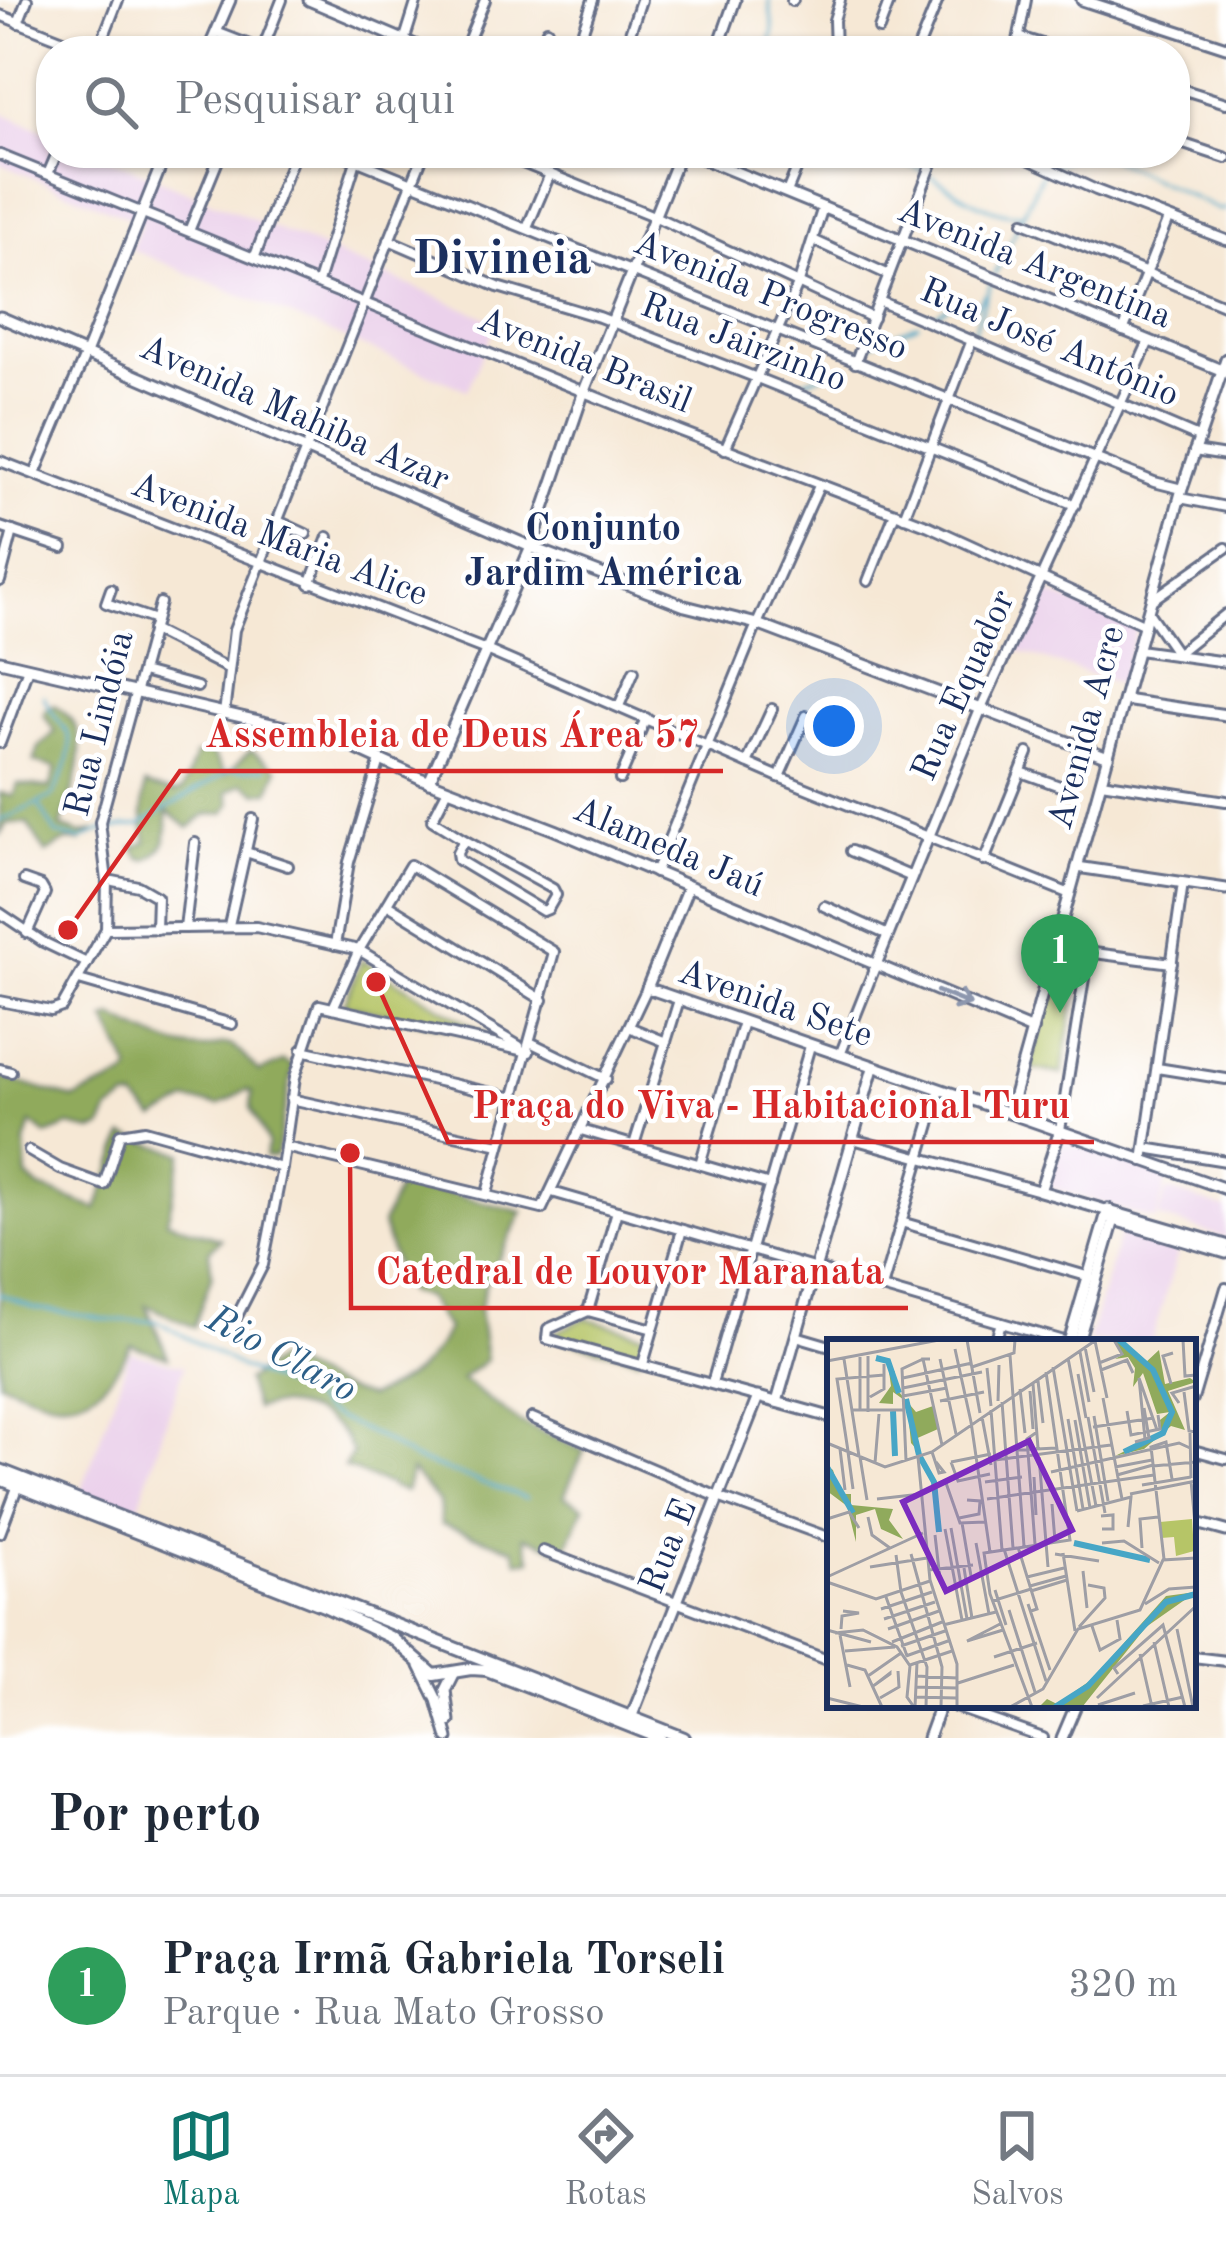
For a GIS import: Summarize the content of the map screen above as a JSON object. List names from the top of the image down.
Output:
{
  "streets": {
    "street": [
      "Avenida Argentina",
      "Avenida Progresso",
      "Rua Jairzinho",
      "Rua José Antônio",
      "Avenida Brasil",
      "Avenida Mahiba Azar",
      "Avenida Maria Alice",
      "Rua Equador",
      "Rua Lindóia",
      "Avenida Acre",
      "Alameda Jaú",
      "Avenida Sete",
      "Rua E"
    ]
  },
  "crossings": [
    ["Avenida Argentina", "Rua Equador"],
    ["Avenida Argentina", "Avenida Acre"],
    ["Avenida Progresso", "Rua Equador"],
    ["Avenida Progresso", "Avenida Acre"],
    ["Rua Jairzinho", "Rua Equador"],
    ["Rua José Antônio", "Rua Equador"],
    ["Rua José Antônio", "Avenida Acre"],
    ["Avenida Brasil", "Rua Equador"],
    ["Avenida Brasil", "Avenida Acre"],
    ["Avenida Mahiba Azar", "Rua Equador"],
    ["Avenida Mahiba Azar", "Avenida Acre"],
    ["Avenida Maria Alice", "Rua Equador"],
    ["Avenida Maria Alice", "Avenida Acre"],
    ["Rua Equador", "Alameda Jaú"],
    ["Rua Equador", "Avenida Sete"],
    ["Rua Lindóia", "Alameda Jaú"],
    ["Avenida Acre", "Alameda Jaú"],
    ["Avenida Acre", "Avenida Sete"]
  ],
  "districts": ["Divineia", "Conjunto Jardim América"],
  "water": ["Rio Claro"],
  "places": ["Assembleia de Deus Área 57", "Praça do Viva - Habitacional Turu", "Catedral de Louvor Maranata"],
  "page": {
    "search": "Pesquisar aqui",
    "pins": "1",
    "heading": "Por perto",
    "list": [
      {
        "mark": "1",
        "name": "Praça Irmã Gabriela Torseli",
        "note": "Parque · Rua Mato Grosso",
        "value": "320 m"
      }
    ],
    "nav": ["Mapa", "Rotas", "Salvos"]
  }
}
